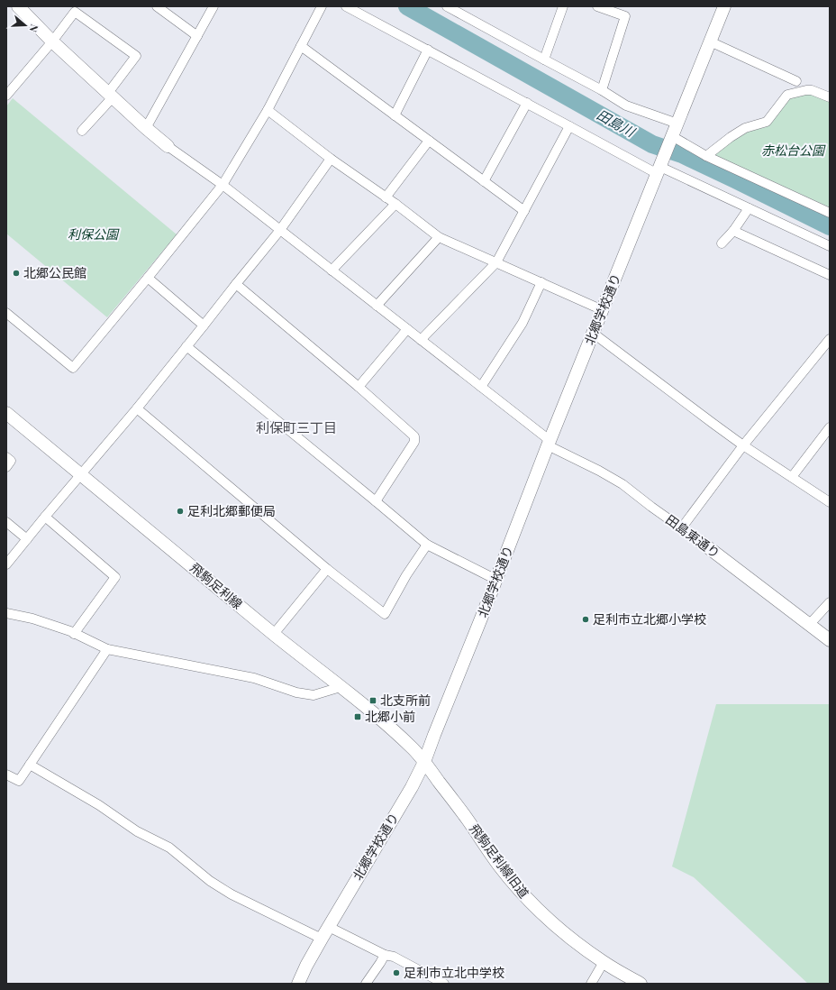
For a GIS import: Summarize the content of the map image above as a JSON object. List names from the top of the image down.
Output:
{
  "streets": {
    "street": [
      "北郷学校通り",
      "田島東通り",
      "飛駒足利線",
      "飛駒足利線旧道"
    ]
  },
  "crossings": [
    ["北郷学校通り", "田島東通り"],
    ["北郷学校通り", "飛駒足利線"],
    ["北郷学校通り", "飛駒足利線旧道"],
    ["飛駒足利線", "飛駒足利線旧道"]
  ],
  "districts": ["利保町三丁目"],
  "water": ["田島川"],
  "parks": ["赤松台公園", "利保公園"],
  "places": {
    "other": [
      "北郷公民館",
      "足利北郷郵便局",
      "足利市立北郷小学校",
      "足利市立北中学校"
    ],
    "transit": ["北支所前", "北郷小前"]
  },
  "north": "right"
}
